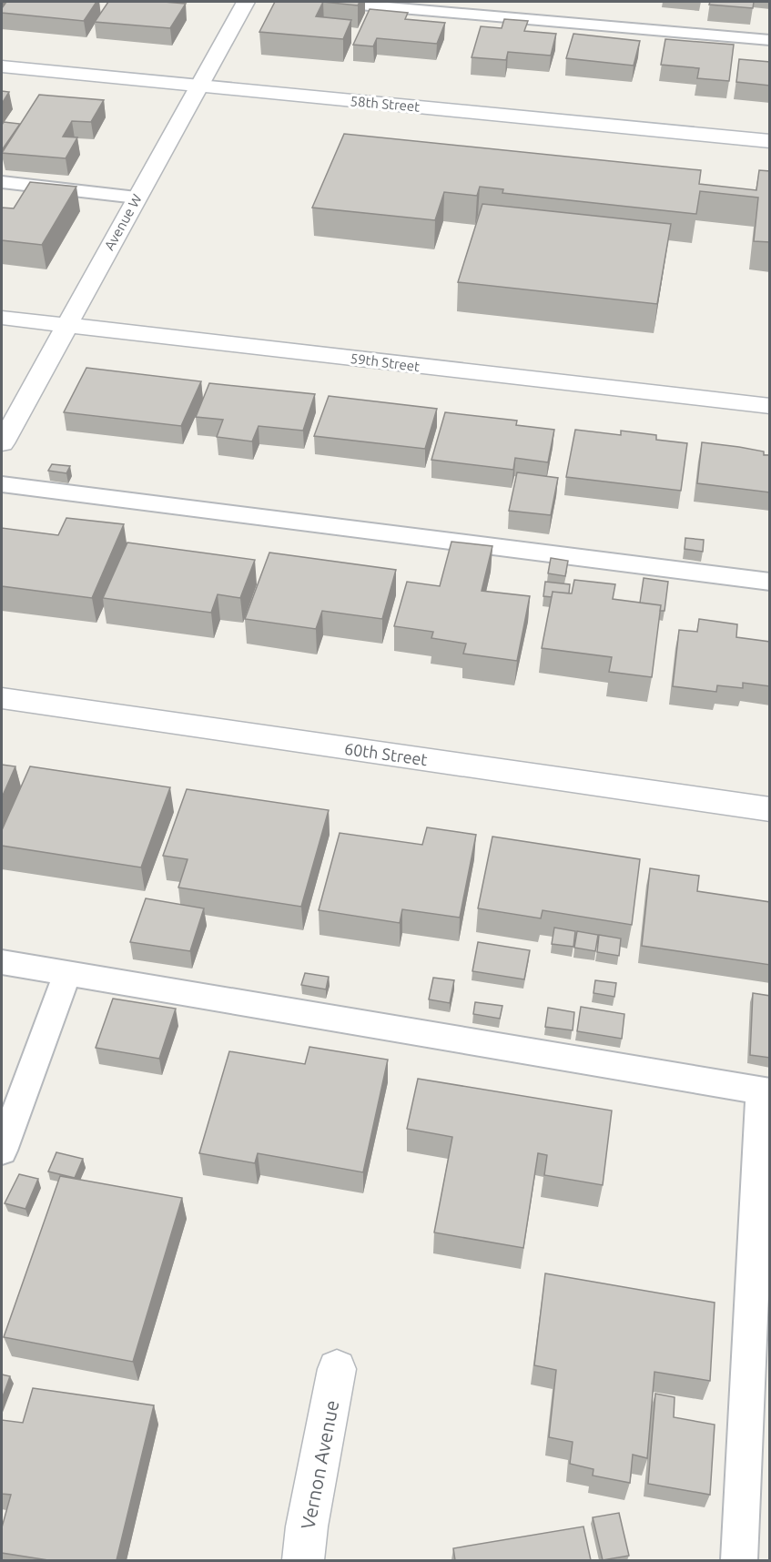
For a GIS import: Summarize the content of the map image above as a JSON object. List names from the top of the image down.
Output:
{
  "streets": {
    "street": [
      "58th Street",
      "Avenue W",
      "59th Street",
      "60th Street",
      "Vernon Avenue"
    ]
  },
  "crossings": [
    ["58th Street", "Avenue W"],
    ["Avenue W", "59th Street"]
  ]
}
